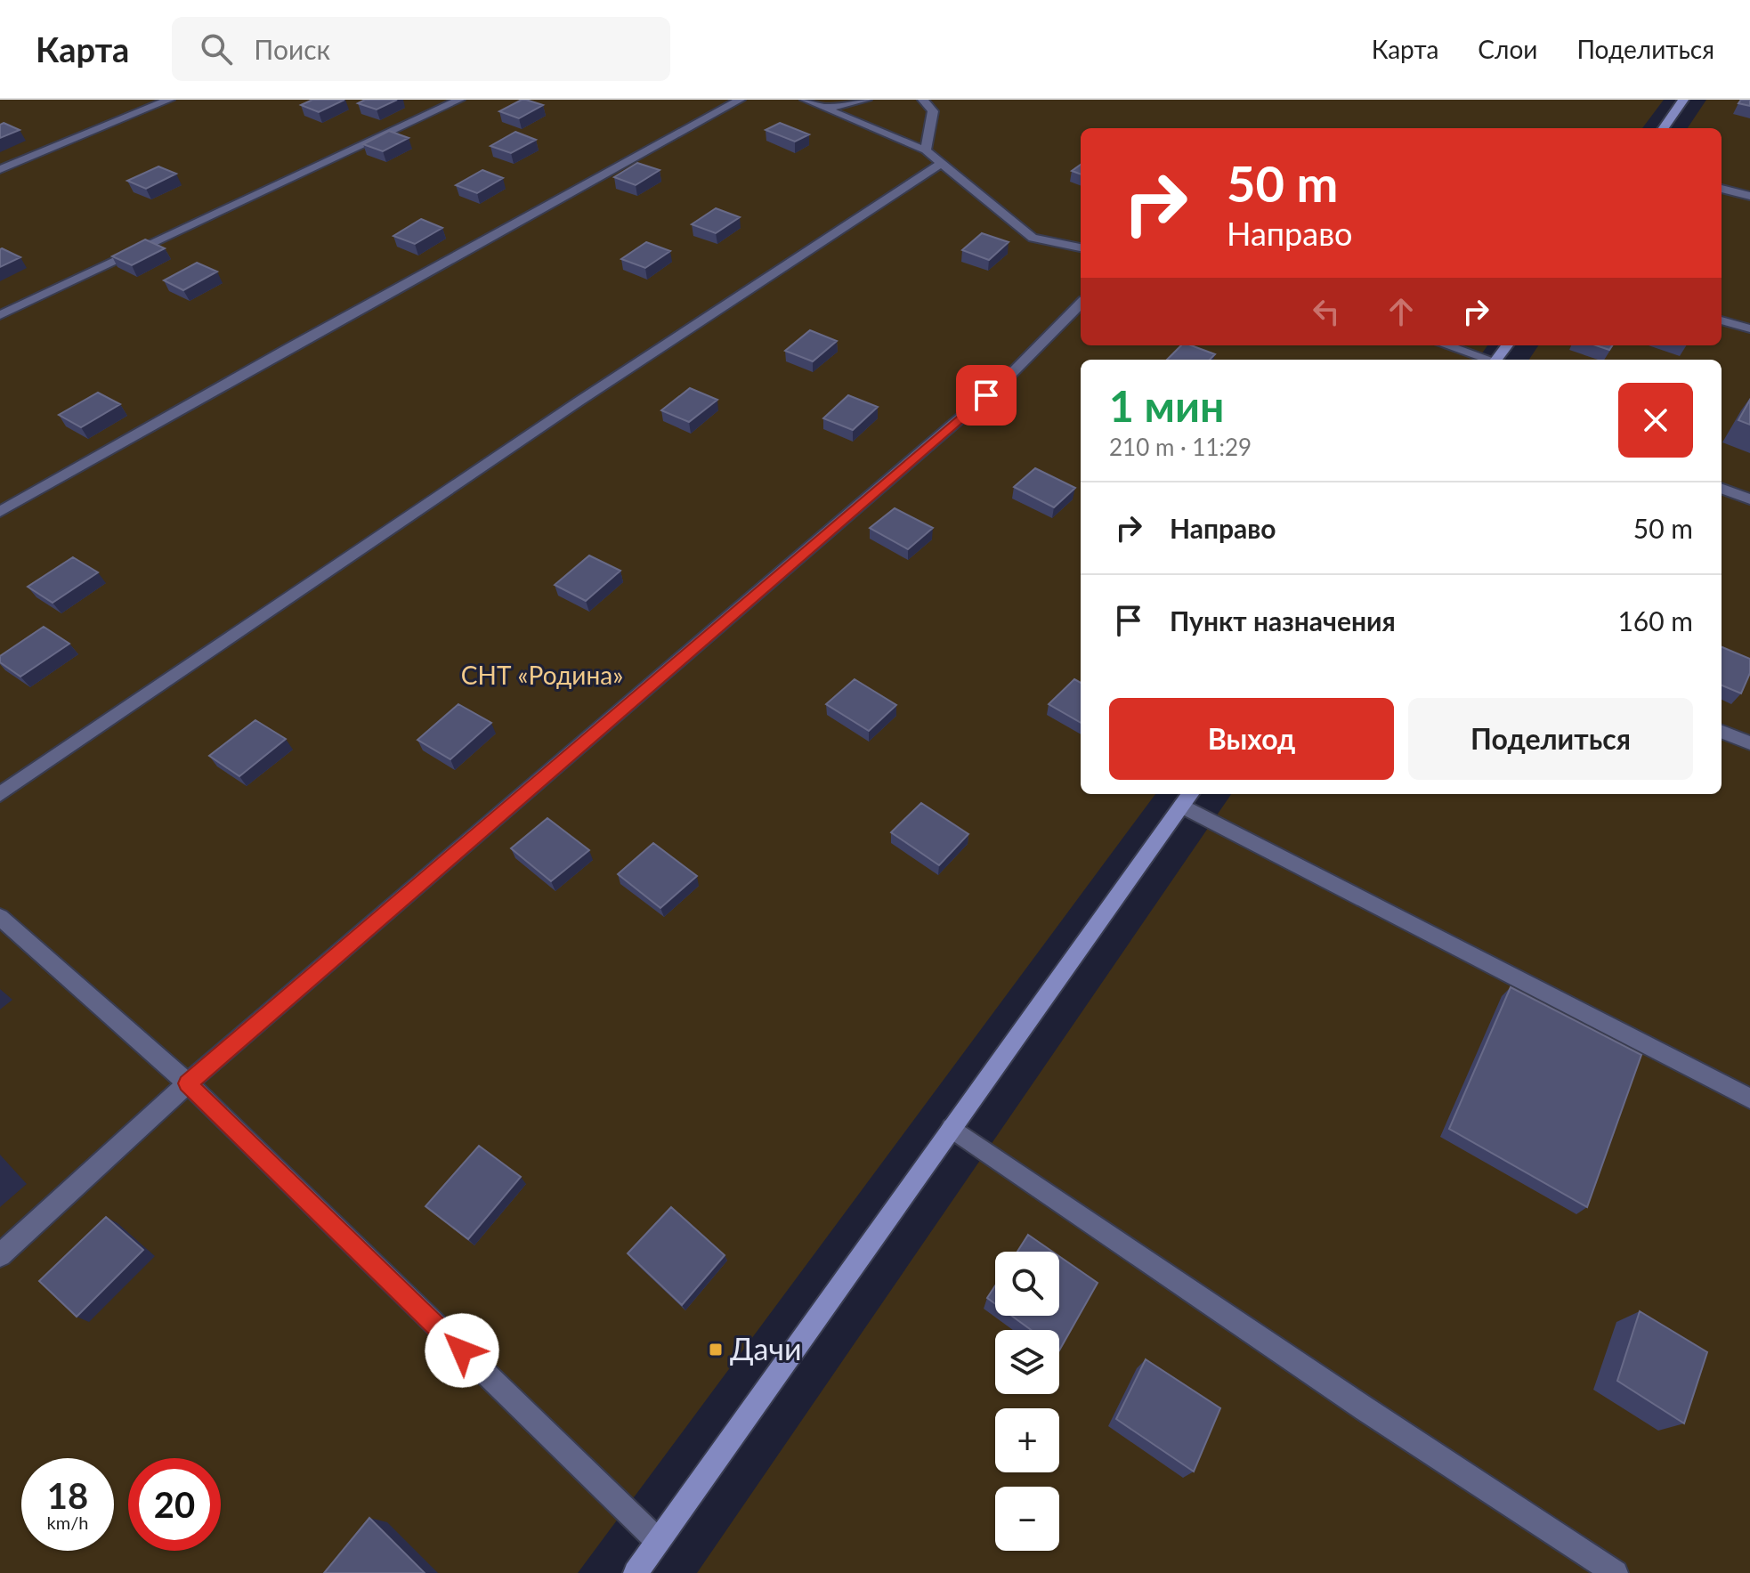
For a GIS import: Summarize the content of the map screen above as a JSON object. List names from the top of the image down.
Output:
{
  "parks": ["СНТ «Родина»"],
  "places": {
    "transit": ["Дачи"]
  },
  "page": {
    "header": "Карта",
    "search": "Поиск",
    "nav": ["Карта", "Слои", "Поделиться"],
    "turn": ["50 m", "Направо"],
    "heading": ["1 мин", "210 m · 11:29"],
    "list": [
      {
        "name": "Направо",
        "value": "50 m"
      },
      {
        "name": "Пункт назначения",
        "value": "160 m"
      }
    ],
    "buttons": ["Выход", "Поделиться"],
    "map_buttons": ["+", "−"],
    "speed": "18 km/h",
    "limit": "20"
  }
}
